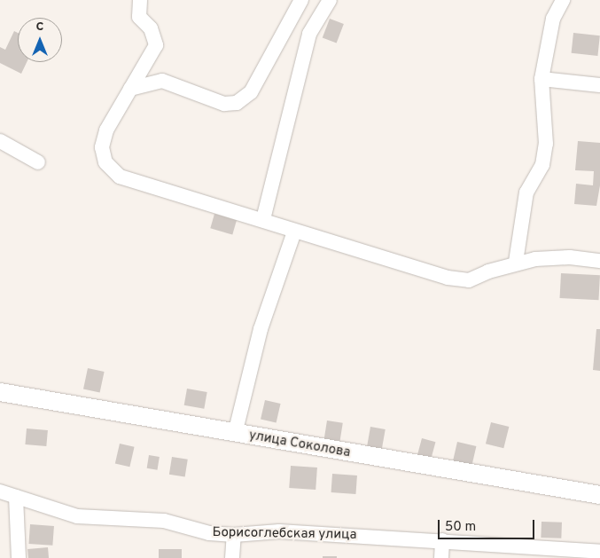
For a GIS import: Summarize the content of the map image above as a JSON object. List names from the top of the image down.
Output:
{
  "streets": {
    "main road": ["улица Соколова"],
    "street": ["Борисоглебская улица"]
  },
  "scale_bar": "50 m",
  "north": "top"
}
